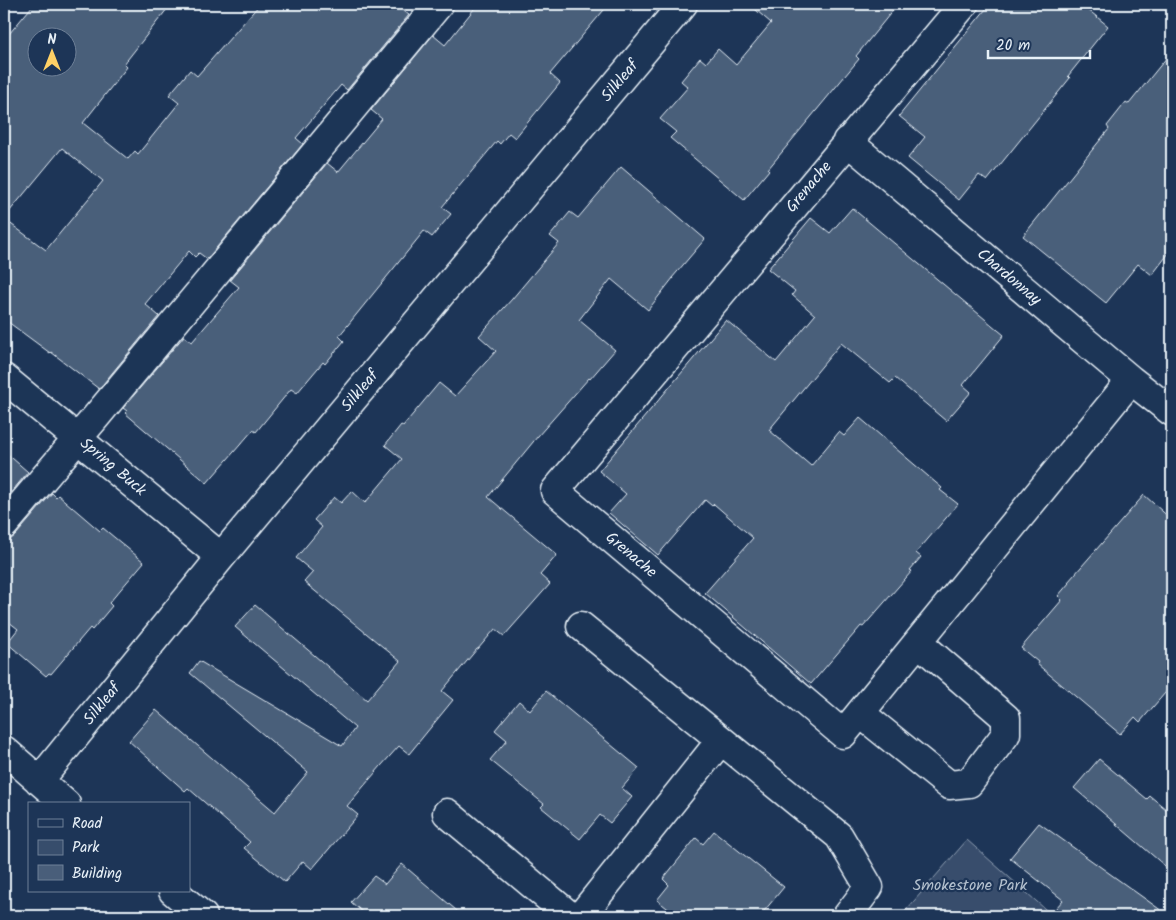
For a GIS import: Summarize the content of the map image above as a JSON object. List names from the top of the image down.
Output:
{
  "streets": {
    "street": [
      "Silkleaf",
      "Grenache",
      "Chardonnay",
      "Spring Buck"
    ]
  },
  "crossings": [
    ["Silkleaf", "Spring Buck"],
    ["Grenache", "Chardonnay"]
  ],
  "parks": ["Smokestone Park"],
  "legend": ["Road", "Park", "Building"],
  "scale_bar": "20 m",
  "north": "top"
}
